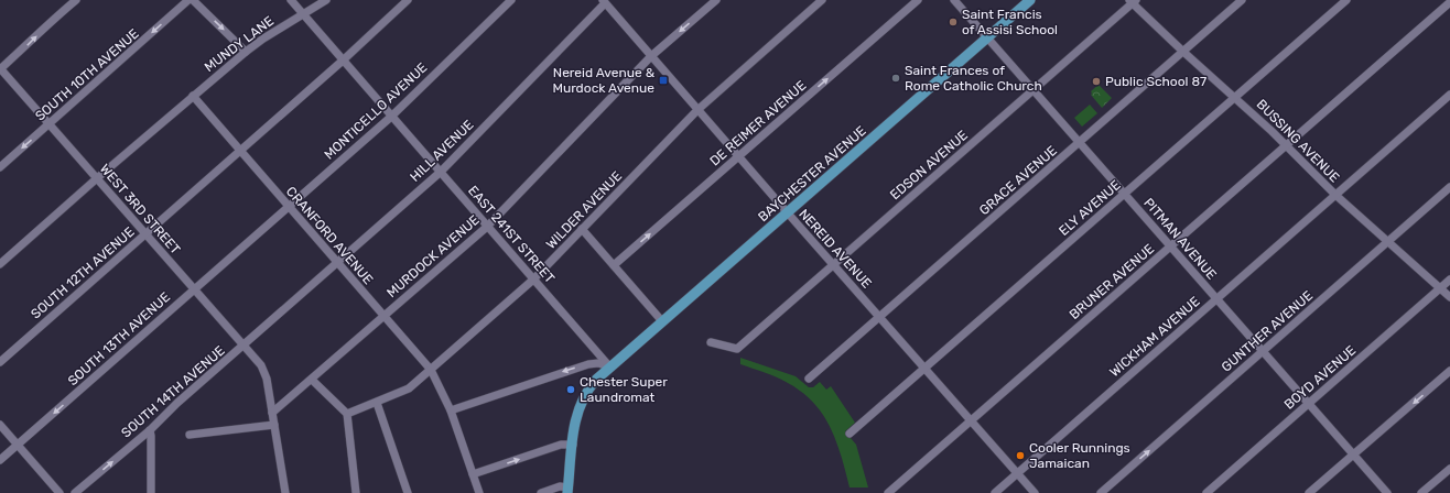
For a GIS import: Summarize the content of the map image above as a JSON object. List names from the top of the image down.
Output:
{
  "streets": {
    "main road": ["BAYCHESTER AVENUE"],
    "street": [
      "MUNDY LANE",
      "SOUTH 10TH AVENUE",
      "MONTICELLO AVENUE",
      "DE REIMER AVENUE",
      "BUSSING AVENUE",
      "HILL AVENUE",
      "EDSON AVENUE",
      "GRACE AVENUE",
      "ELY AVENUE",
      "WEST 3RD STREET",
      "WILDER AVENUE",
      "EAST 241ST STREET",
      "CRANFORD AVENUE",
      "PITMAN AVENUE",
      "NEREID AVENUE",
      "MURDOCK AVENUE",
      "SOUTH 12TH AVENUE",
      "BRUNER AVENUE",
      "GUNTHER AVENUE",
      "WICKHAM AVENUE",
      "SOUTH 13TH AVENUE",
      "BOYD AVENUE",
      "SOUTH 14TH AVENUE"
    ]
  },
  "crossings": [
    ["MUNDY LANE", "WEST 3RD STREET"],
    ["MUNDY LANE", "EAST 241ST STREET"],
    ["MUNDY LANE", "CRANFORD AVENUE"],
    ["SOUTH 10TH AVENUE", "WEST 3RD STREET"],
    ["MONTICELLO AVENUE", "EAST 241ST STREET"],
    ["MONTICELLO AVENUE", "CRANFORD AVENUE"],
    ["MONTICELLO AVENUE", "SOUTH 13TH AVENUE"],
    ["DE REIMER AVENUE", "NEREID AVENUE"],
    ["BUSSING AVENUE", "EDSON AVENUE"],
    ["BUSSING AVENUE", "GRACE AVENUE"],
    ["BUSSING AVENUE", "ELY AVENUE"],
    ["BUSSING AVENUE", "BRUNER AVENUE"],
    ["BUSSING AVENUE", "GUNTHER AVENUE"],
    ["BUSSING AVENUE", "WICKHAM AVENUE"],
    ["BUSSING AVENUE", "BOYD AVENUE"],
    ["HILL AVENUE", "EAST 241ST STREET"],
    ["HILL AVENUE", "CRANFORD AVENUE"],
    ["HILL AVENUE", "NEREID AVENUE"],
    ["HILL AVENUE", "SOUTH 14TH AVENUE"],
    ["EDSON AVENUE", "PITMAN AVENUE"],
    ["EDSON AVENUE", "NEREID AVENUE"],
    ["BAYCHESTER AVENUE", "EAST 241ST STREET"],
    ["BAYCHESTER AVENUE", "PITMAN AVENUE"],
    ["BAYCHESTER AVENUE", "NEREID AVENUE"],
    ["GRACE AVENUE", "PITMAN AVENUE"],
    ["GRACE AVENUE", "NEREID AVENUE"],
    ["ELY AVENUE", "PITMAN AVENUE"],
    ["ELY AVENUE", "NEREID AVENUE"],
    ["WEST 3RD STREET", "MURDOCK AVENUE"],
    ["WEST 3RD STREET", "SOUTH 12TH AVENUE"],
    ["WEST 3RD STREET", "SOUTH 13TH AVENUE"],
    ["WEST 3RD STREET", "SOUTH 14TH AVENUE"],
    ["WILDER AVENUE", "EAST 241ST STREET"],
    ["WILDER AVENUE", "CRANFORD AVENUE"],
    ["WILDER AVENUE", "NEREID AVENUE"],
    ["EAST 241ST STREET", "MURDOCK AVENUE"],
    ["EAST 241ST STREET", "SOUTH 12TH AVENUE"],
    ["CRANFORD AVENUE", "MURDOCK AVENUE"],
    ["CRANFORD AVENUE", "SOUTH 12TH AVENUE"],
    ["PITMAN AVENUE", "BRUNER AVENUE"],
    ["PITMAN AVENUE", "GUNTHER AVENUE"],
    ["PITMAN AVENUE", "WICKHAM AVENUE"],
    ["PITMAN AVENUE", "BOYD AVENUE"],
    ["NEREID AVENUE", "MURDOCK AVENUE"],
    ["NEREID AVENUE", "BRUNER AVENUE"],
    ["NEREID AVENUE", "WICKHAM AVENUE"]
  ],
  "one_way": [
    "SOUTH 10TH AVENUE",
    "DE REIMER AVENUE",
    "GUNTHER AVENUE",
    "SOUTH 13TH AVENUE"
  ],
  "places": {
    "other": [
      "Saint Francis of Assisi School",
      "Saint Frances of Rome Catholic Church",
      "Public School 87",
      "Chester Super Laundromat",
      "Cooler Runnings Jamaican"
    ],
    "transit": ["Nereid Avenue & Murdock Avenue"]
  }
}
